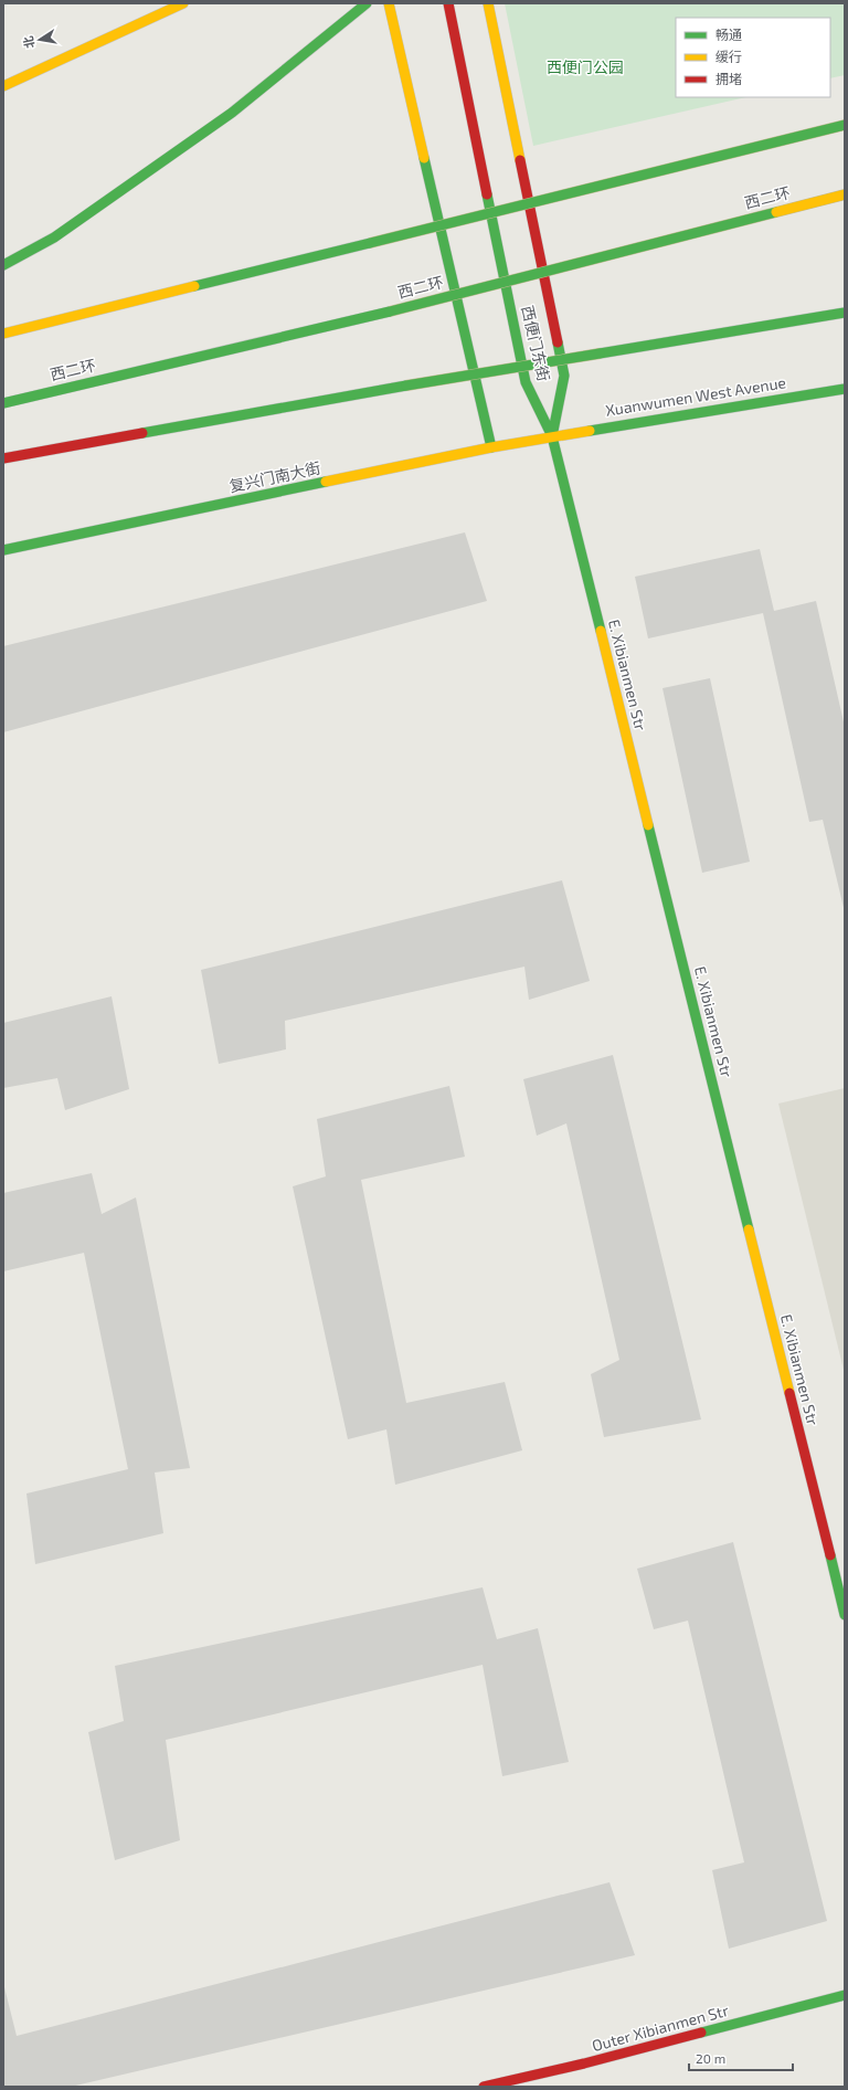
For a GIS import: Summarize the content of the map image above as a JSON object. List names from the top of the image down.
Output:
{
  "streets": {
    "main road": [
      "西二环",
      "西便门东街",
      "Xuanwumen West Avenue",
      "复兴门南大街",
      "E. Xibianmen Str",
      "Outer Xibianmen Str"
    ]
  },
  "crossings": [
    ["西便门东街", "Xuanwumen West Avenue"],
    ["西便门东街", "复兴门南大街"],
    ["西便门东街", "E. Xibianmen Str"],
    ["Xuanwumen West Avenue", "复兴门南大街"],
    ["Xuanwumen West Avenue", "E. Xibianmen Str"],
    ["复兴门南大街", "E. Xibianmen Str"]
  ],
  "parks": ["西便门公园"],
  "legend": ["畅通", "缓行", "拥堵"],
  "scale_bar": "20 m",
  "north": "left"
}
